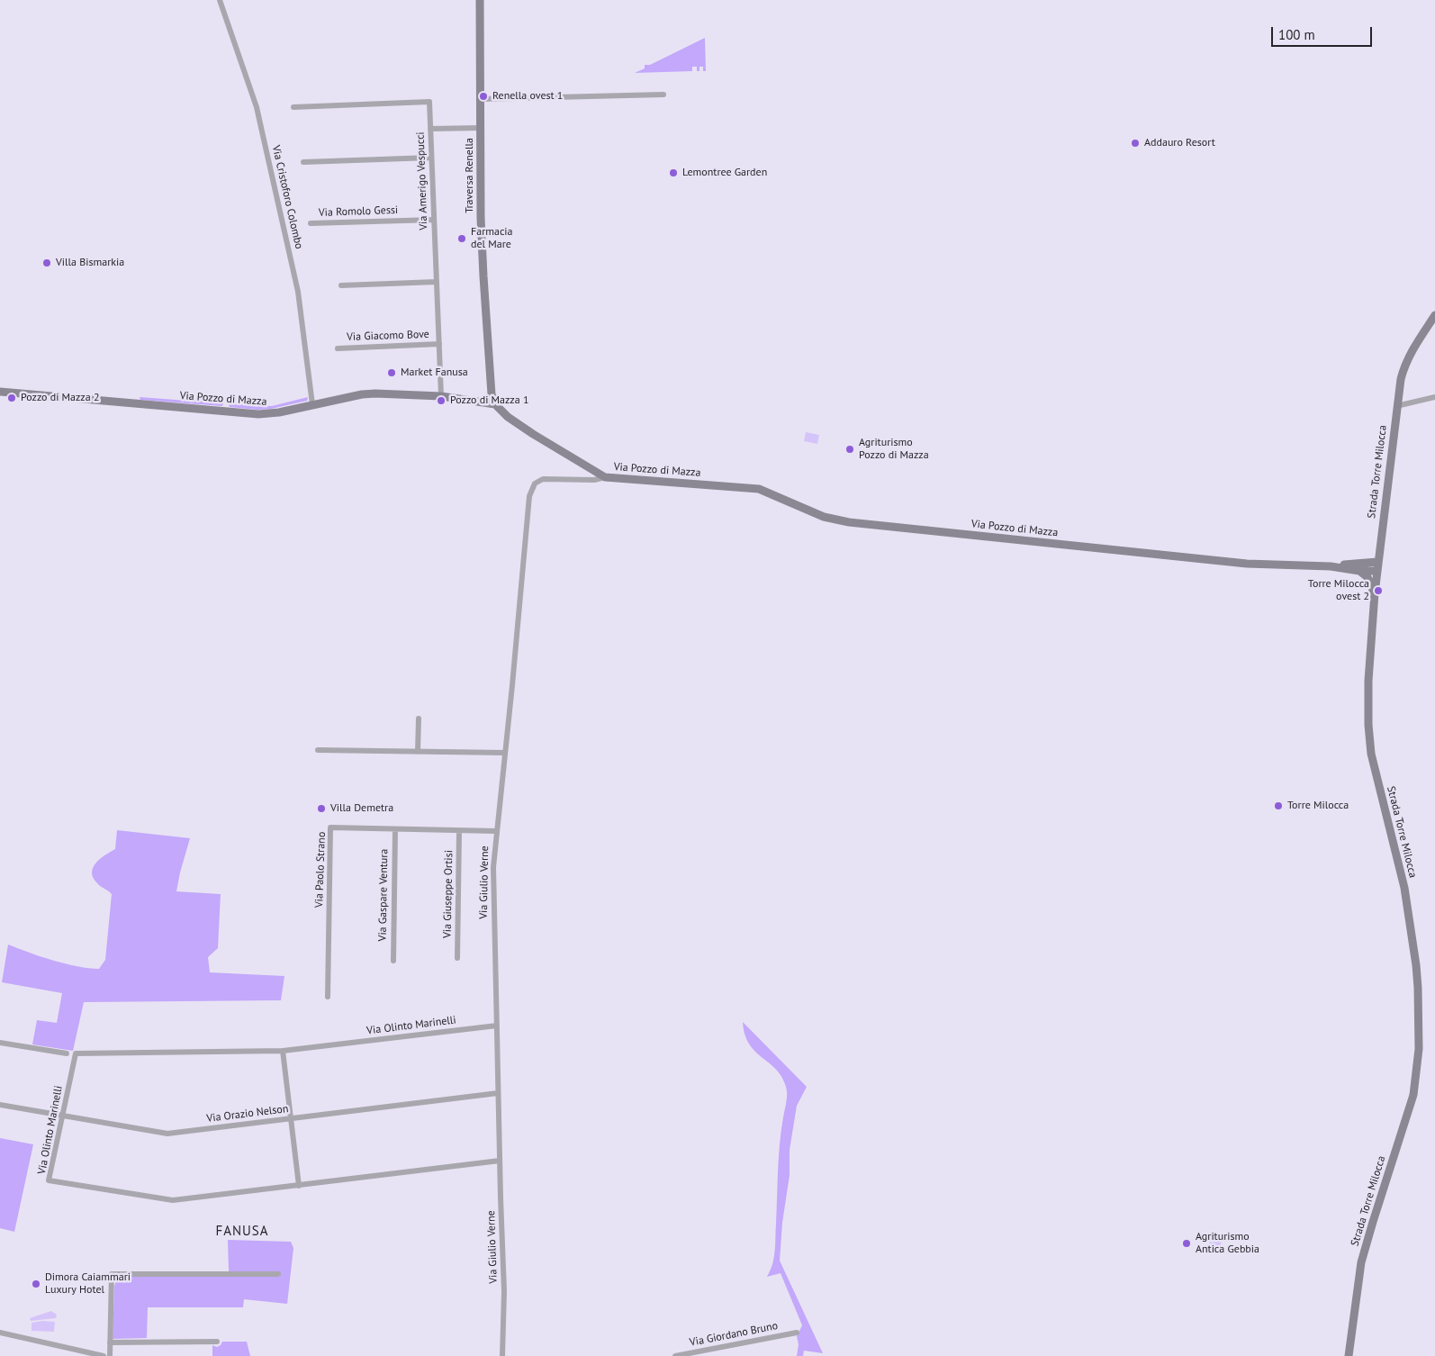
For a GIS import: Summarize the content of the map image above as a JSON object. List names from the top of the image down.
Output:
{
  "streets": {
    "street": [
      "Traversa Renella",
      "Via Amerigo Vespucci",
      "Via Cristoforo Colombo",
      "Via Romolo Gessi",
      "Via Giacomo Bove",
      "Via Pozzo di Mazza",
      "Strada Torre Milocca",
      "Via Paolo Strano",
      "Via Giulio Verne",
      "Via Giuseppe Ortisi",
      "Via Gaspare Ventura",
      "Via Olinto Marinelli",
      "Via Orazio Nelson",
      "Via Giordano Bruno"
    ]
  },
  "crossings": [
    ["Traversa Renella", "Via Pozzo di Mazza"],
    ["Via Amerigo Vespucci", "Via Romolo Gessi"],
    ["Via Amerigo Vespucci", "Via Giacomo Bove"],
    ["Via Amerigo Vespucci", "Via Pozzo di Mazza"],
    ["Via Cristoforo Colombo", "Via Pozzo di Mazza"],
    ["Via Pozzo di Mazza", "Via Giulio Verne"],
    ["Via Paolo Strano", "Via Giulio Verne"],
    ["Via Paolo Strano", "Via Giuseppe Ortisi"],
    ["Via Paolo Strano", "Via Gaspare Ventura"],
    ["Via Giulio Verne", "Via Olinto Marinelli"],
    ["Via Giulio Verne", "Via Orazio Nelson"],
    ["Via Olinto Marinelli", "Via Orazio Nelson"]
  ],
  "districts": ["FANUSA"],
  "places": [
    "Renella ovest 1",
    "Addauro Resort",
    "Lemontree Garden",
    "Farmacia del Mare",
    "Villa Bismarkia",
    "Market Fanusa",
    "Pozzo di Mazza 2",
    "Pozzo di Mazza 1",
    "Agriturismo Pozzo di Mazza",
    "Torre Milocca ovest 2",
    "Torre Milocca",
    "Villa Demetra",
    "Agriturismo Antica Gebbia",
    "Dimora Caiammari Luxury Hotel"
  ],
  "scale_bar": "100 m"
}
